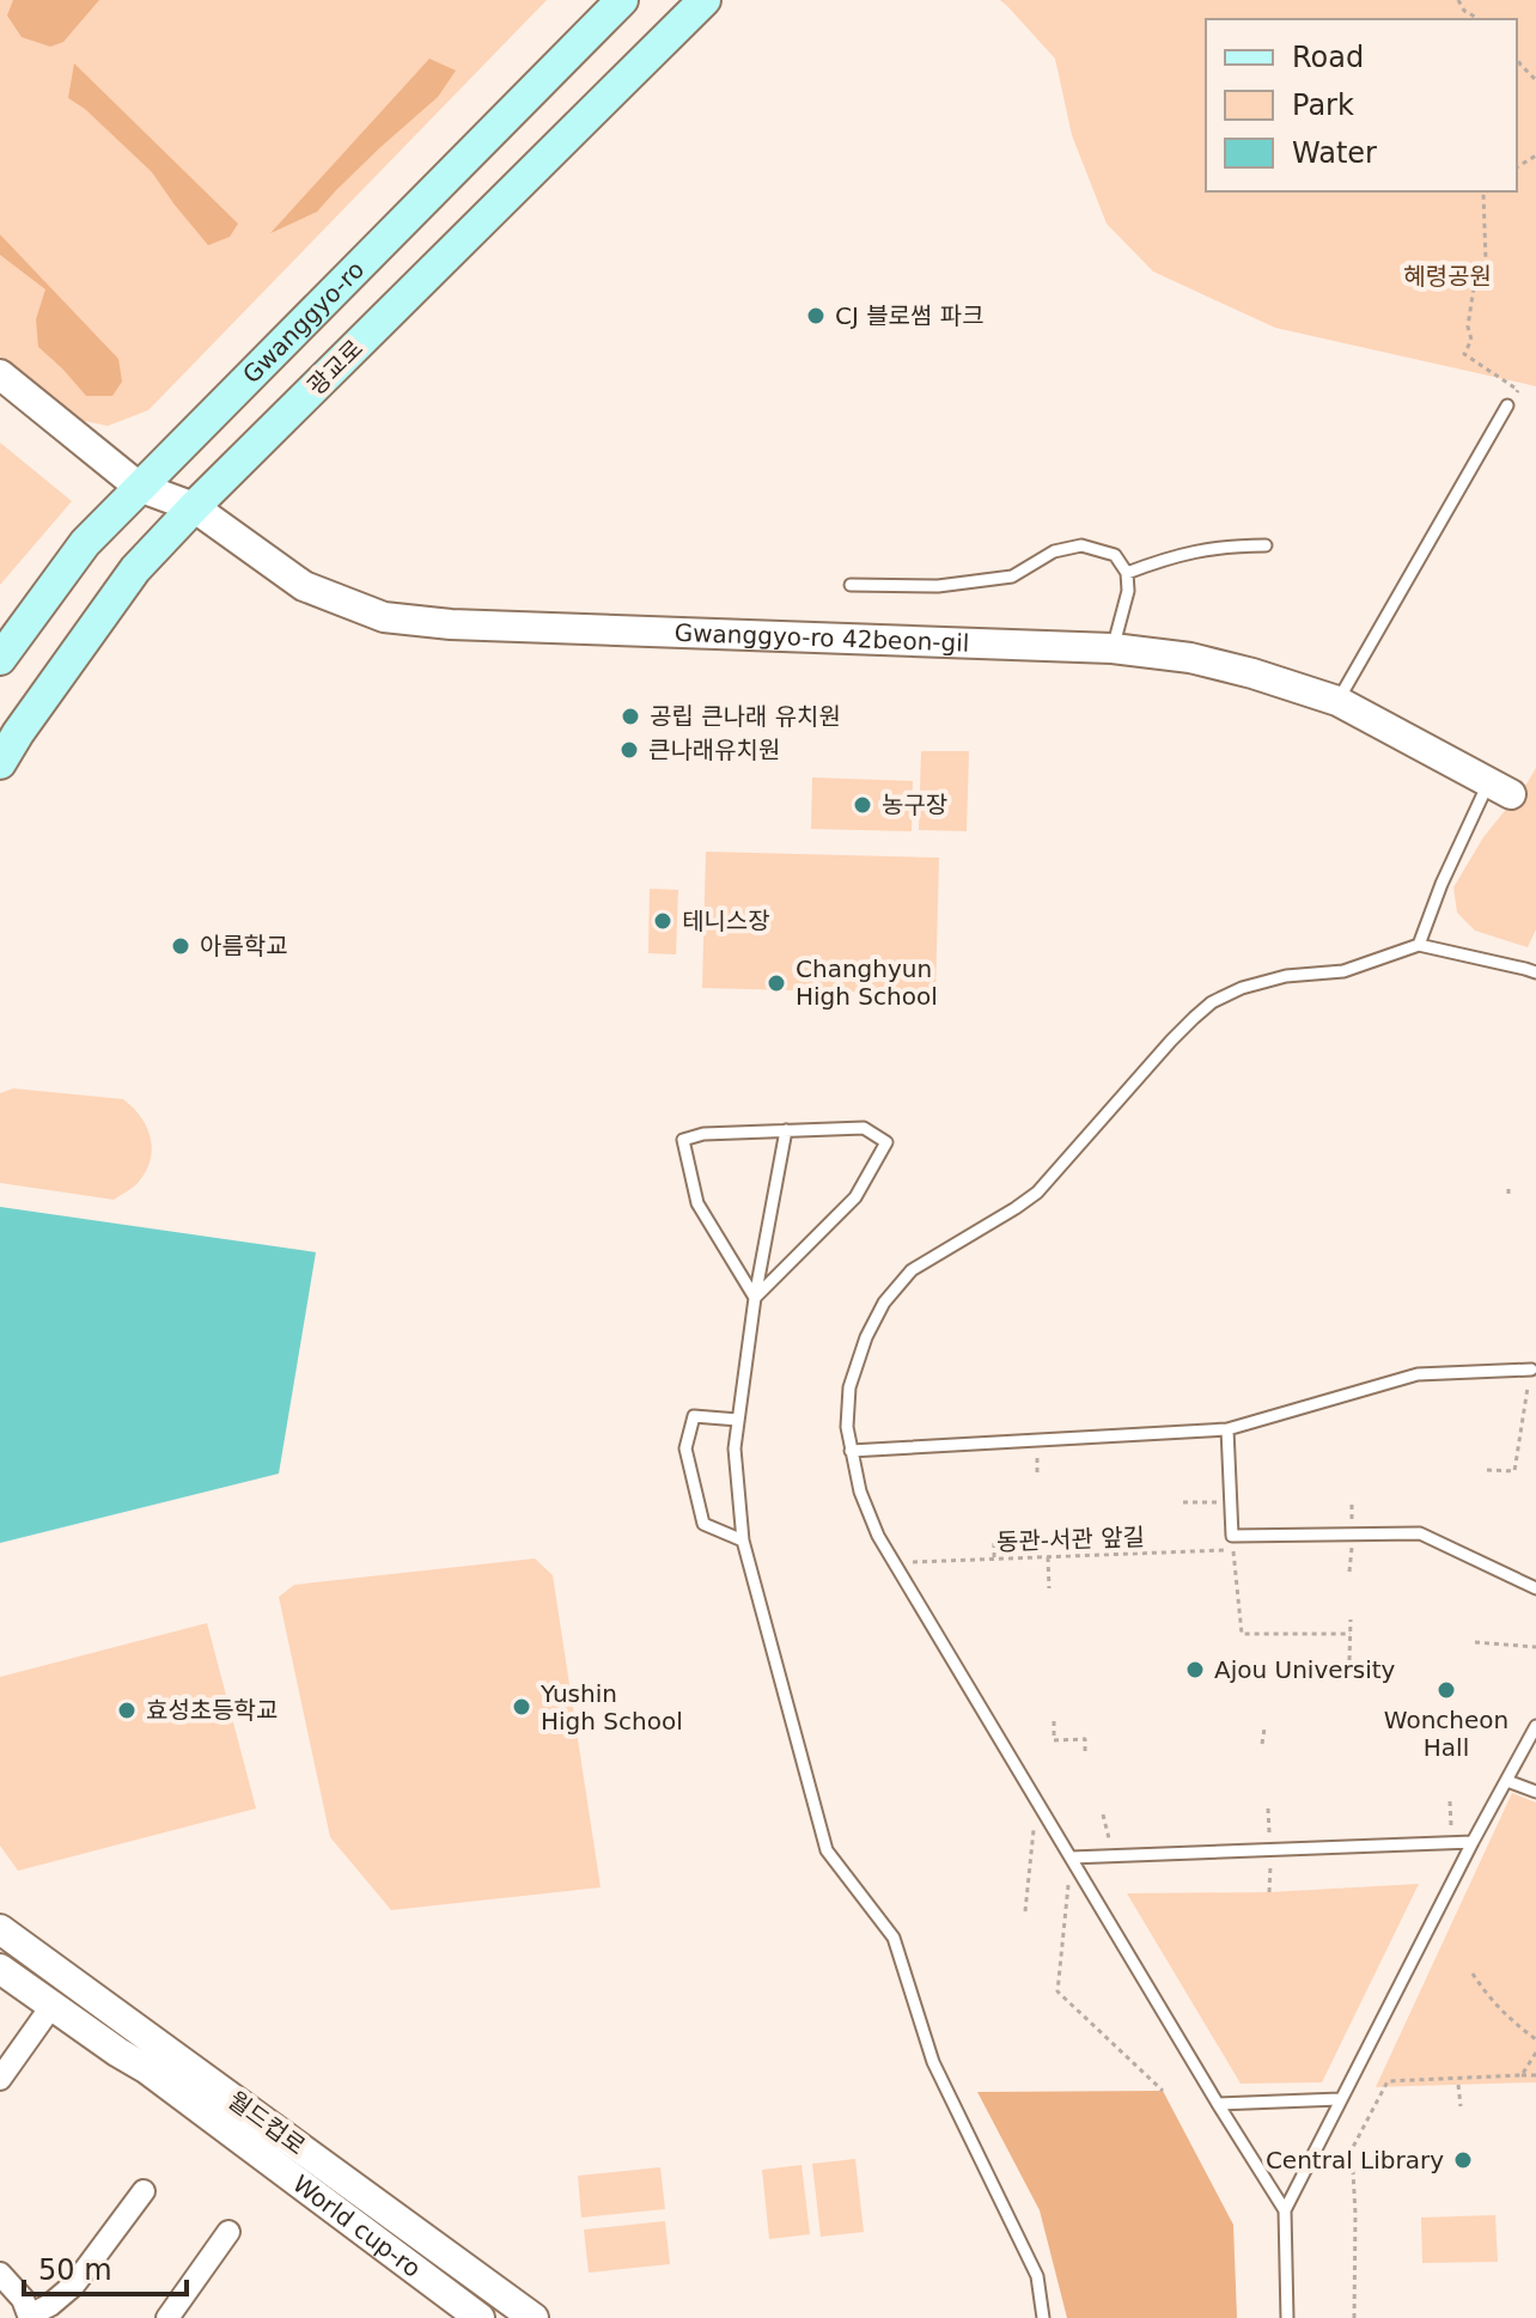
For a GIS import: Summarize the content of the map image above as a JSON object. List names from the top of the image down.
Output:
{
  "streets": {
    "main road": ["Gwanggyo-ro", "광교로"],
    "street": ["Gwanggyo-ro 42beon-gil", "월드컵로", "World cup-ro"],
    "path": ["동관-서관 앞길"]
  },
  "crossings": [
    ["Gwanggyo-ro", "Gwanggyo-ro 42beon-gil"],
    ["광교로", "Gwanggyo-ro 42beon-gil"]
  ],
  "parks": ["혜령공원"],
  "places": [
    "CJ 블로썸 파크",
    "공립 큰나래 유치원",
    "큰나래유치원",
    "농구장",
    "테니스장",
    "아름학교",
    "Changhyun High School",
    "Ajou University",
    "Woncheon Hall",
    "Yushin High School",
    "효성초등학교",
    "Central Library"
  ],
  "legend": ["Road", "Park", "Water"],
  "scale_bar": "50 m"
}
